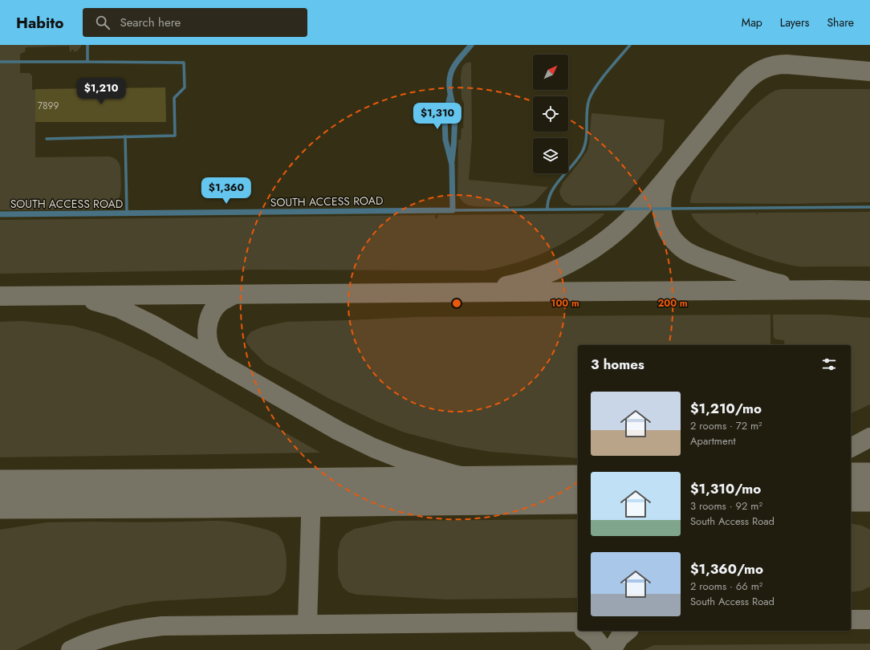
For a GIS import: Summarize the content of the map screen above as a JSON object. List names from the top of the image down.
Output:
{
  "streets": {
    "street": ["SOUTH ACCESS ROAD"]
  },
  "house_numbers": ["7899"],
  "north": "top right",
  "page": {
    "header": "Habito",
    "search": "Search here",
    "nav": ["Map", "Layers", "Share"],
    "price": ["$1,210", "$1,310", "$1,360"],
    "heading": "3 homes",
    "list": [
      {
        "name": "$1,210/mo",
        "note": "2 rooms · 72 m² · Apartment"
      },
      {
        "name": "$1,310/mo",
        "note": "3 rooms · 92 m² · South Access Road"
      },
      {
        "name": "$1,360/mo",
        "note": "2 rooms · 66 m² · South Access Road"
      }
    ]
  },
  "rings": ["100 m", "200 m"]
}
